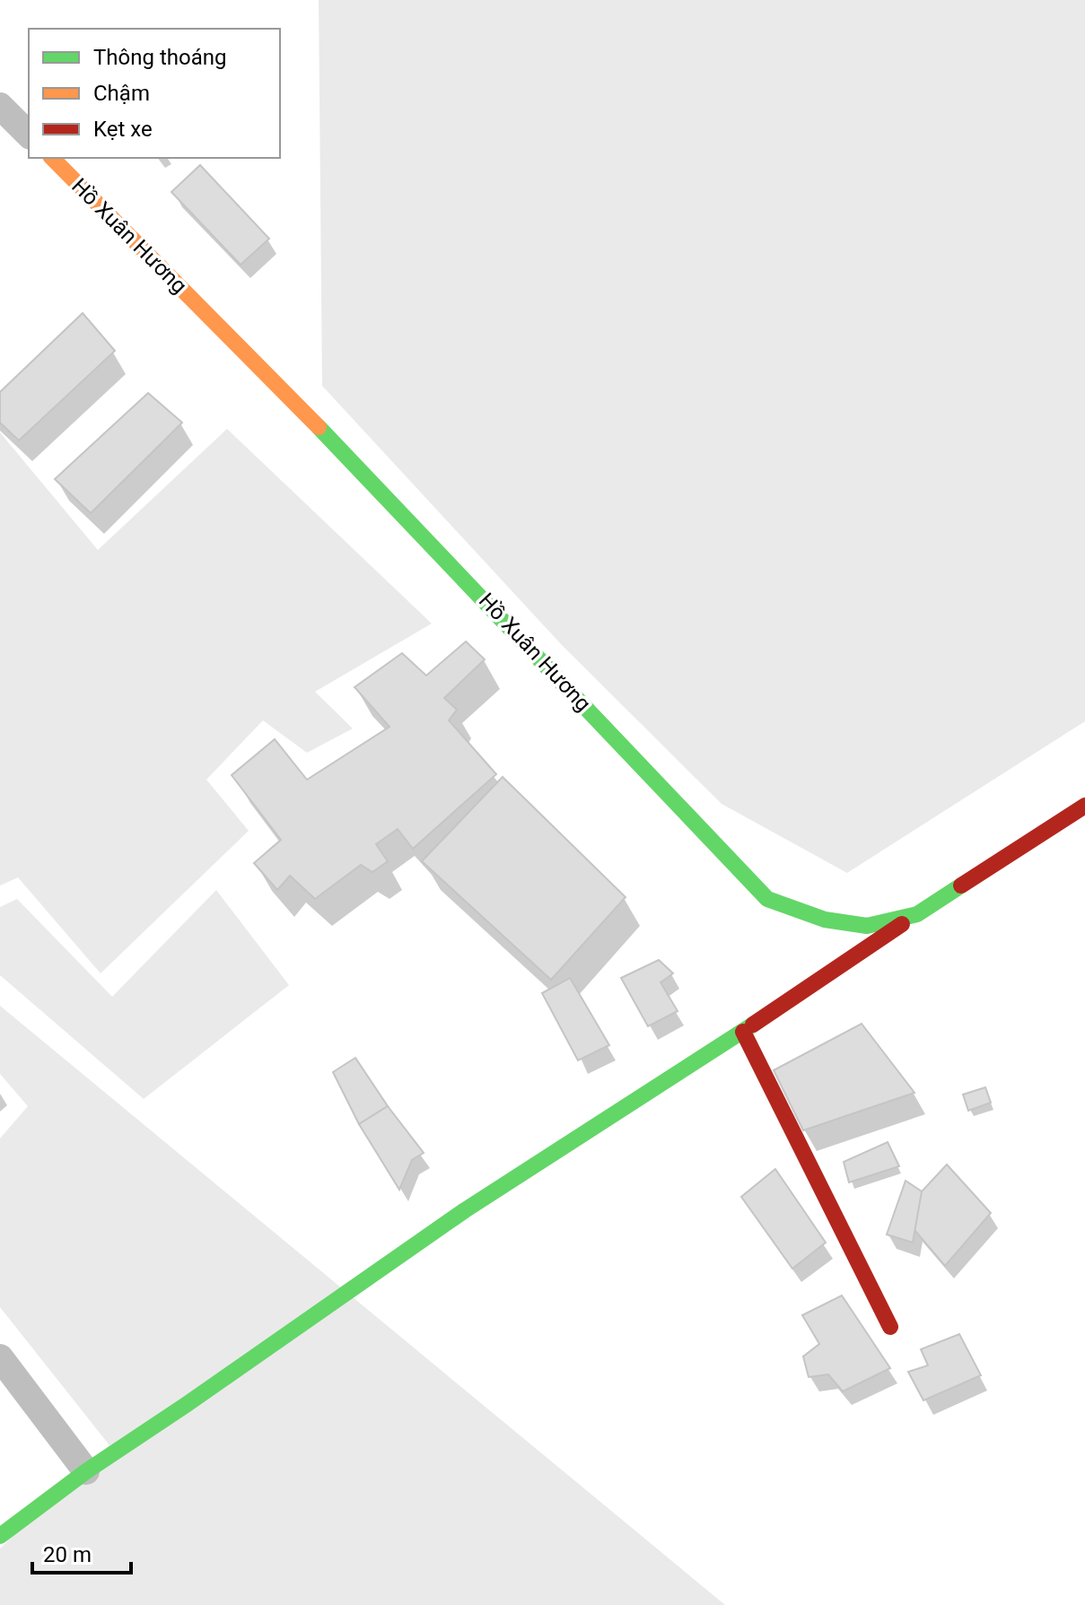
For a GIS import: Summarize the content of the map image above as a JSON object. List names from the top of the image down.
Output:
{
  "streets": {
    "street": ["Hồ Xuân Hương"]
  },
  "legend": ["Thông thoáng", "Chậm", "Kẹt xe"],
  "scale_bar": "20 m"
}
